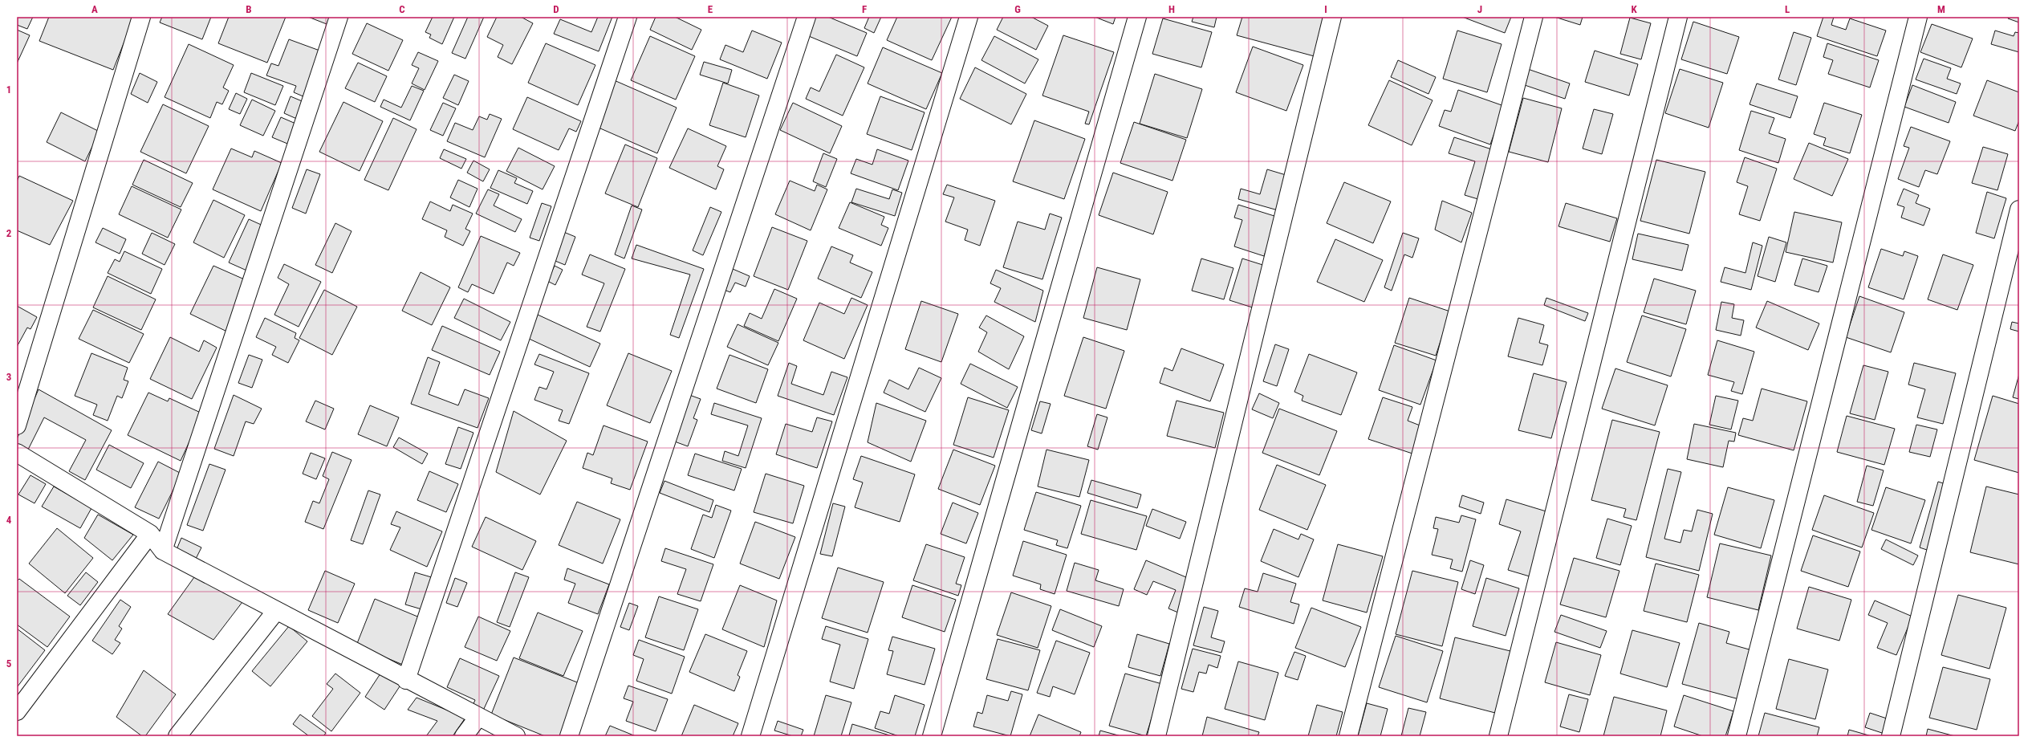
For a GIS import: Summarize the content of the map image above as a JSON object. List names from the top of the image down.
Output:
{
  "grid": {
    "columns": [
      "A",
      "B",
      "C",
      "D",
      "E",
      "F",
      "G",
      "H",
      "I",
      "J",
      "K",
      "L",
      "M"
    ],
    "rows": [
      "1",
      "2",
      "3",
      "4",
      "5"
    ]
  }
}
